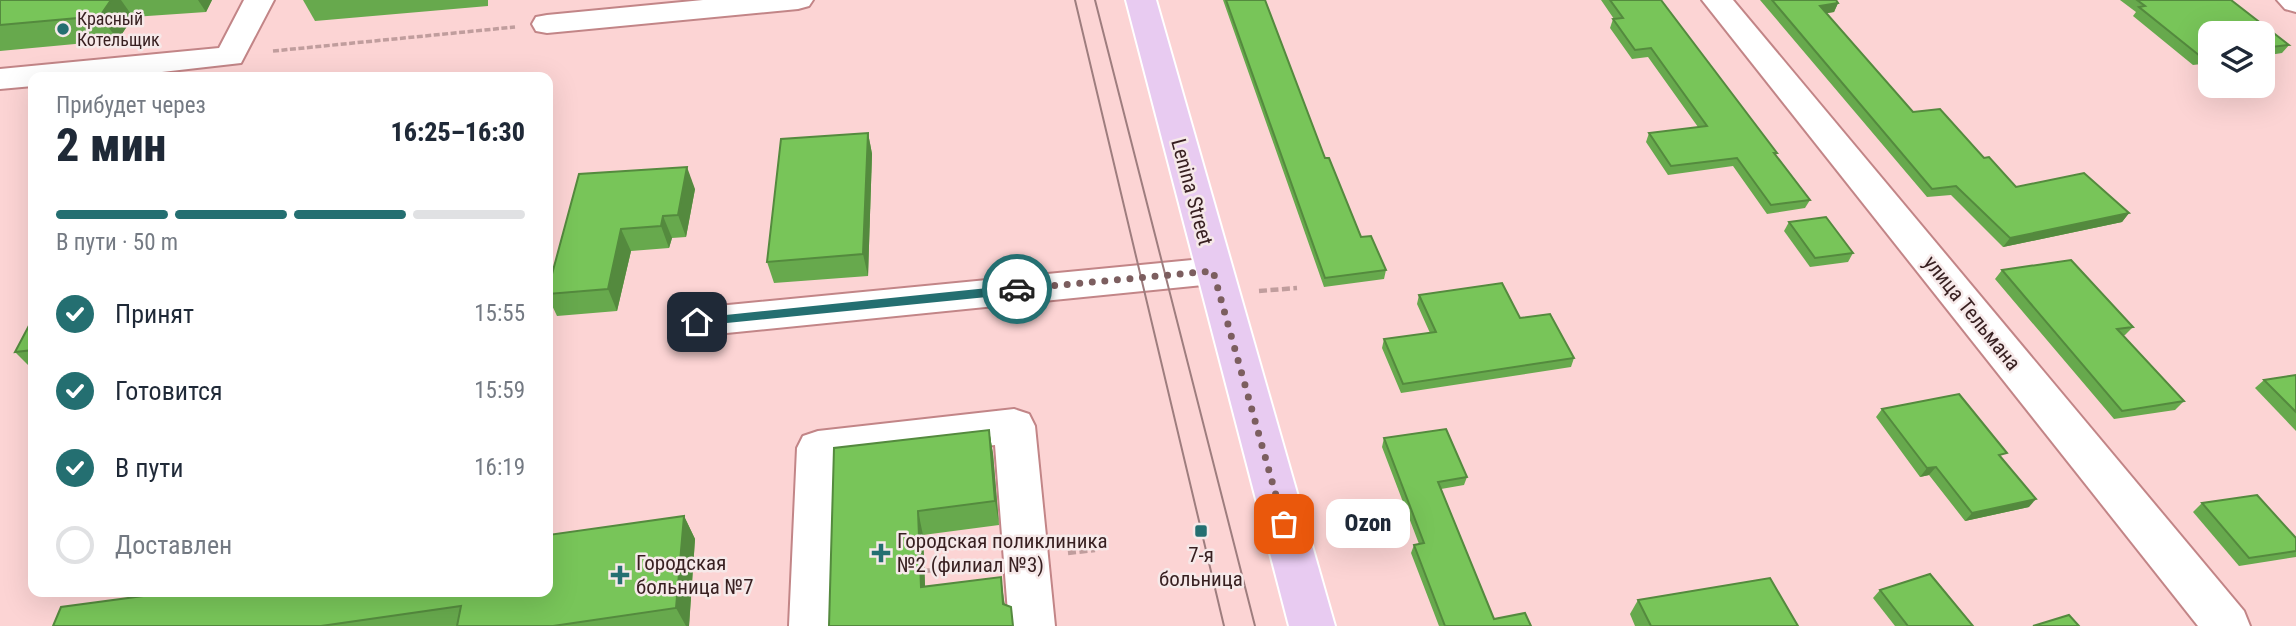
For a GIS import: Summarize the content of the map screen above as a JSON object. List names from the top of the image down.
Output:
{
  "streets": {
    "main road": ["Lenina Street"],
    "street": ["улица Тельмана"]
  },
  "places": {
    "other": ["Красный Котельщик", "Ozon"],
    "transit": ["7-я больница"],
    "health": ["Городская поликлиника №2 (филиал №3)", "Городская больница №7"]
  },
  "page": {
    "heading": ["2 мин", "Прибудет через", "16:25–16:30"],
    "bar": "В пути · 50 m",
    "list": [
      ["Принят", "15:55"],
      ["Готовится", "15:59"],
      ["В пути", "16:19"],
      "Доставлен"
    ],
    "bubble": "Ozon"
  }
}
